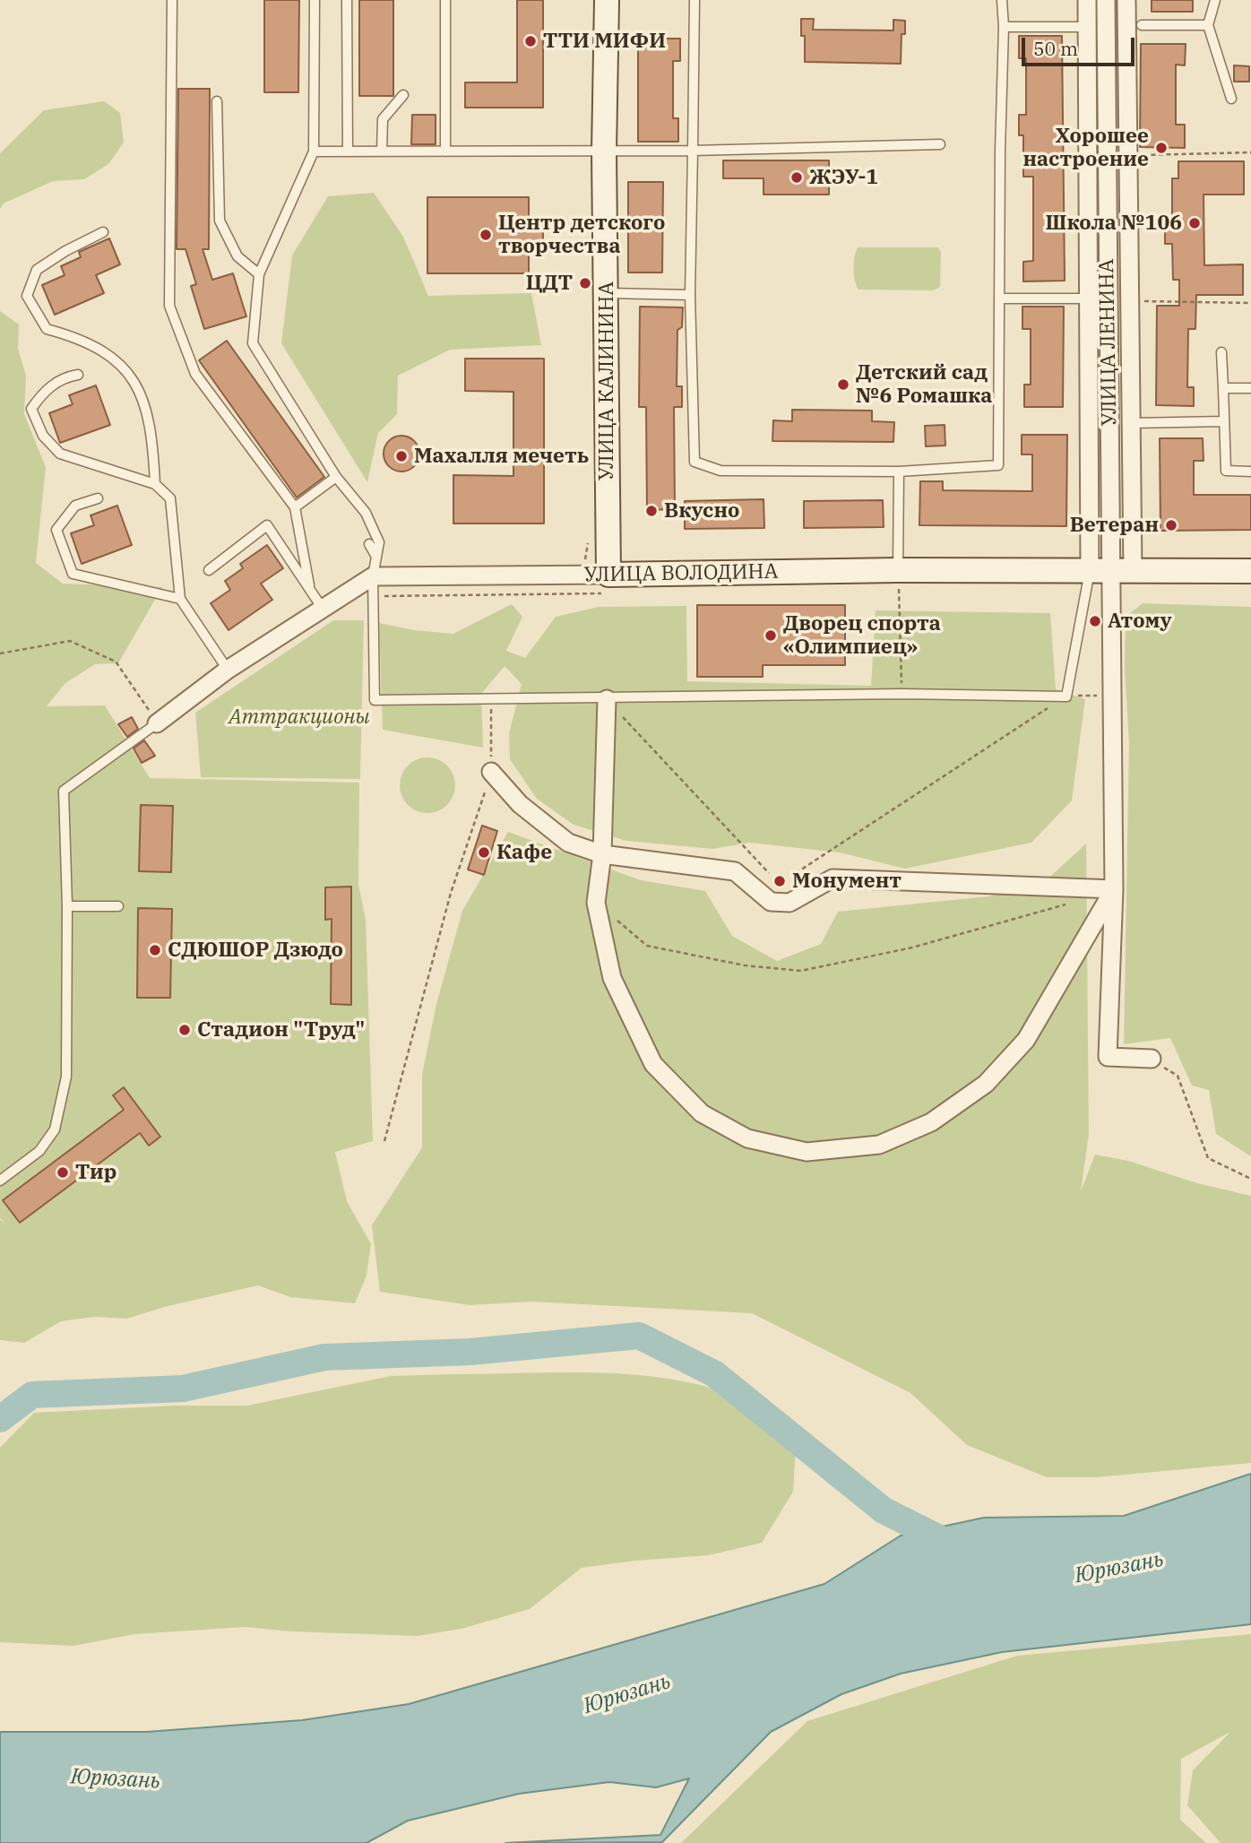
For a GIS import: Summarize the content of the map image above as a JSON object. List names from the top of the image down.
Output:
{
  "streets": {
    "street": ["УЛИЦА ЛЕНИНА", "УЛИЦА КАЛИНИНА", "УЛИЦА ВОЛОДИНА"]
  },
  "crossings": [
    ["УЛИЦА ЛЕНИНА", "УЛИЦА ВОЛОДИНА"],
    ["УЛИЦА КАЛИНИНА", "УЛИЦА ВОЛОДИНА"]
  ],
  "water": ["Юрюзань"],
  "parks": ["Аттракционы"],
  "places": [
    "ТТИ МИФИ",
    "Хорошее настроение",
    "ЖЭУ-1",
    "Школа №106",
    "Центр детского творчества",
    "ЦДТ",
    "Детский сад №6 Ромашка",
    "Махалля мечеть",
    "Вкусно",
    "Ветеран",
    "Атому",
    "Дворец спорта «Олимпиец»",
    "Кафе",
    "Монумент",
    "СДЮШОР Дзюдо",
    "Стадион \"Труд\"",
    "Тир"
  ],
  "scale_bar": "50 m"
}
